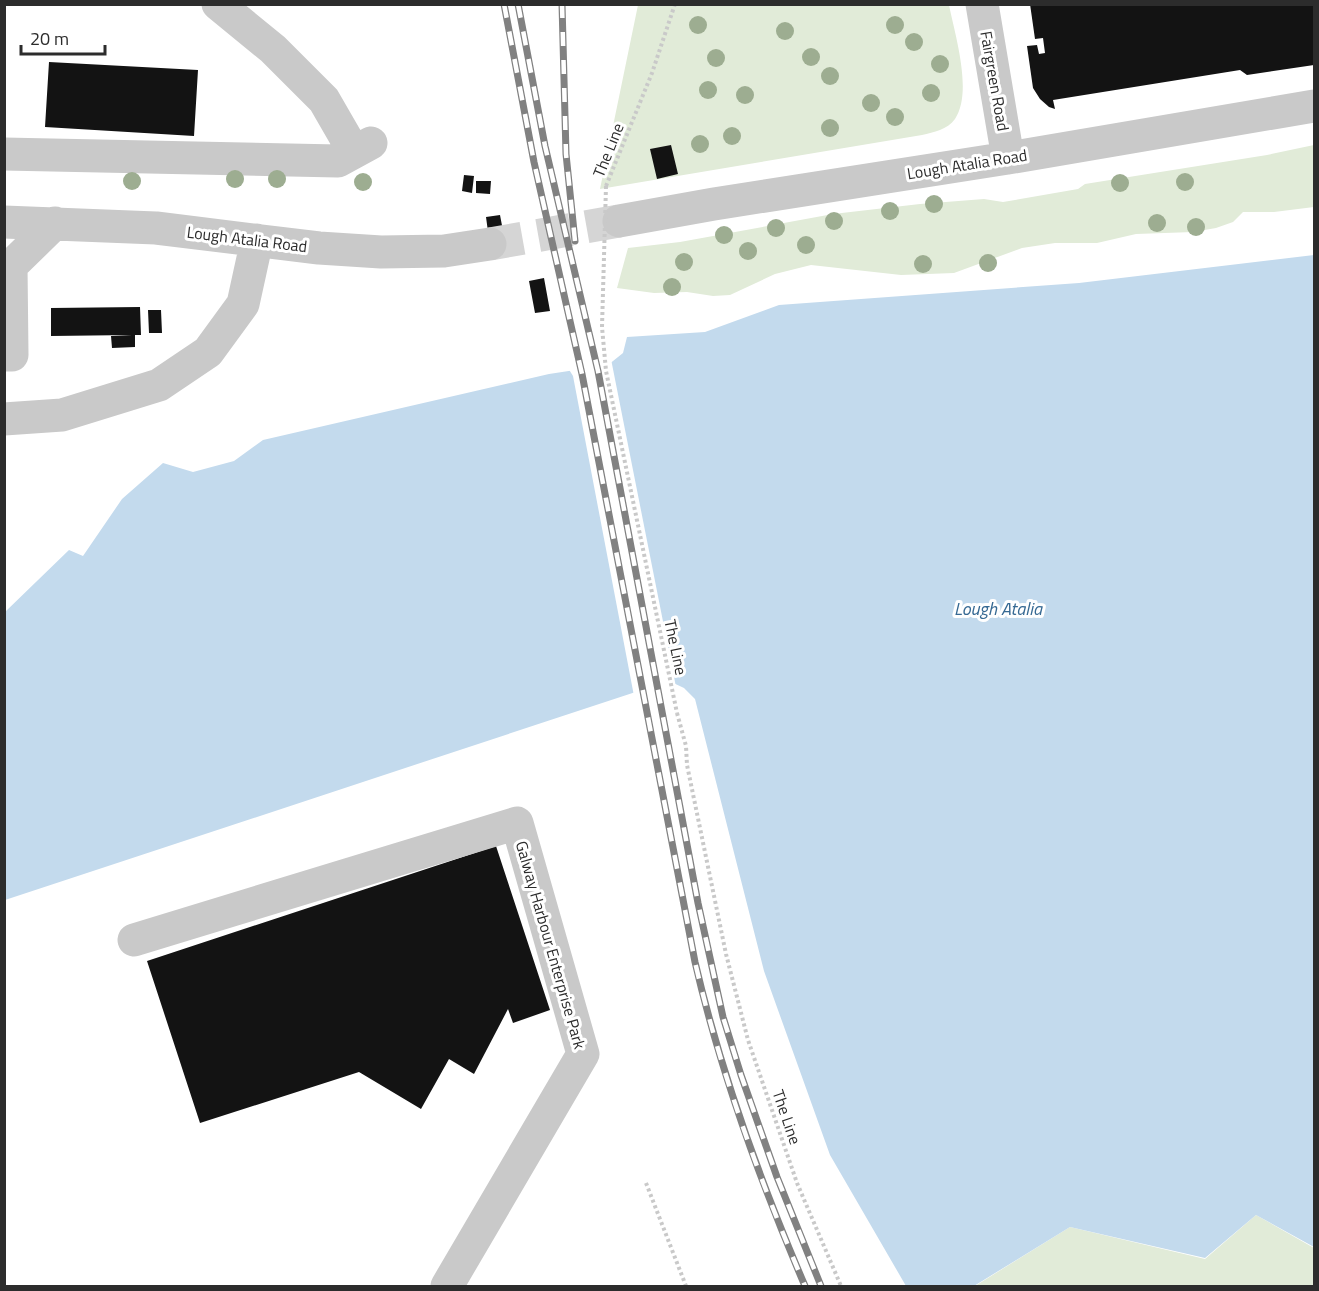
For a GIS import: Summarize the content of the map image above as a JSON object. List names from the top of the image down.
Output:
{
  "streets": {
    "street": ["Fairgreen Road", "Lough Atalia Road", "Galway Harbour Enterprise Park"],
    "path": ["The Line"]
  },
  "crossings": [
    ["Fairgreen Road", "Lough Atalia Road"]
  ],
  "water": ["Lough Atalia"],
  "scale_bar": "20 m"
}
